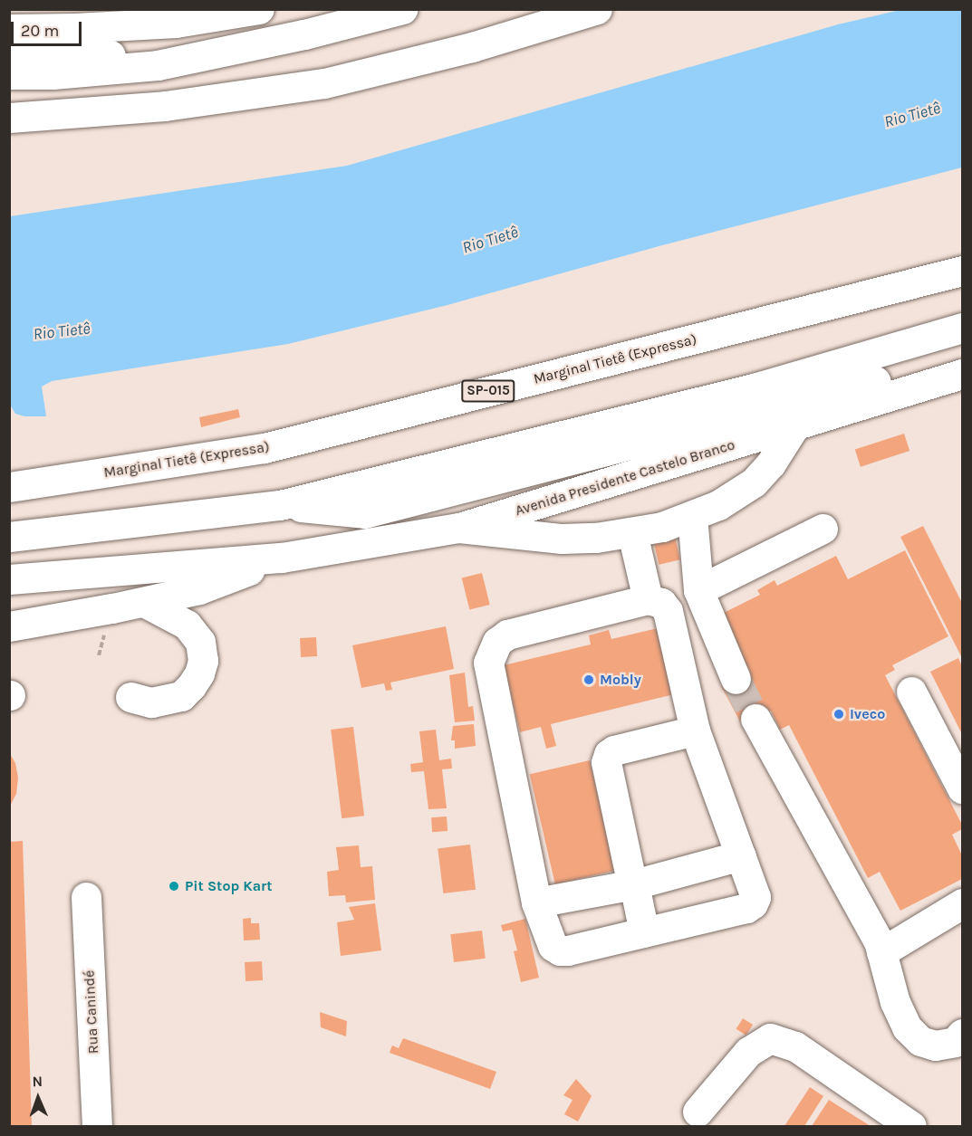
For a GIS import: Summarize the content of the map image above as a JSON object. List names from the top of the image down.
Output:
{
  "streets": {
    "main road": [
      "Marginal Tietê (Expressa)",
      "SP-015",
      "Avenida Presidente Castelo Branco",
      "Rua Canindé"
    ]
  },
  "water": ["Rio Tietê"],
  "places": ["Mobly", "Iveco", "Pit Stop Kart"],
  "scale_bar": "20 m",
  "north": "top"
}
